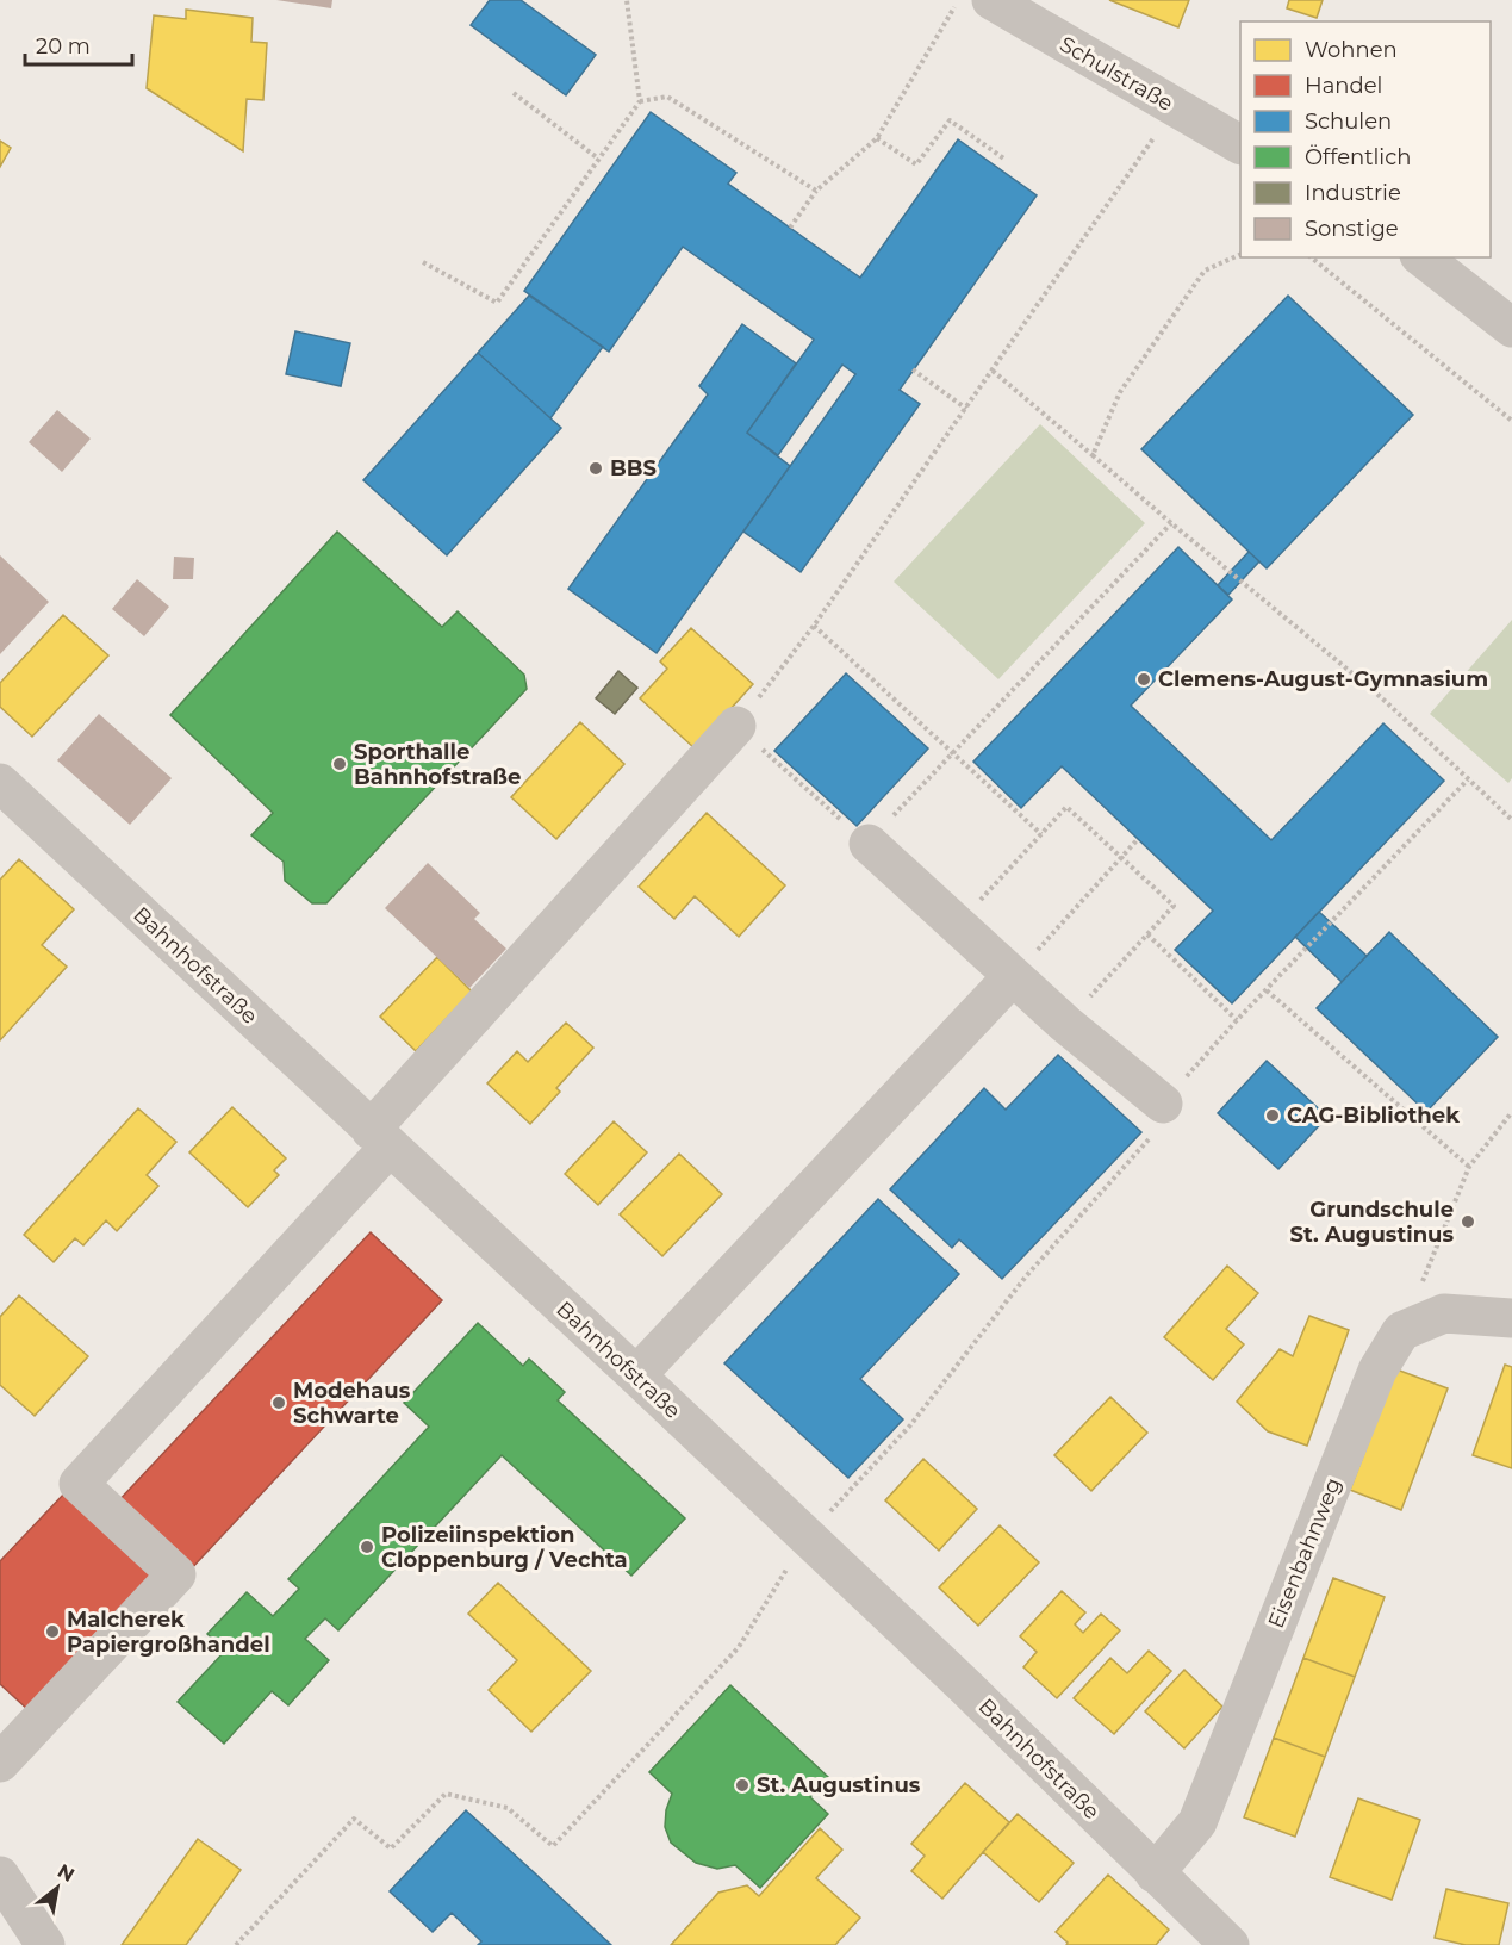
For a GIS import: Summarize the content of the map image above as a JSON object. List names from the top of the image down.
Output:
{
  "streets": {
    "street": ["Schulstraße", "Bahnhofstraße", "Eisenbahnweg"]
  },
  "crossings": [
    ["Bahnhofstraße", "Eisenbahnweg"]
  ],
  "places": [
    "BBS",
    "Clemens-August-Gymnasium",
    "Sporthalle Bahnhofstraße",
    "CAG-Bibliothek",
    "Grundschule St. Augustinus",
    "Modehaus Schwarte",
    "Polizeiinspektion Cloppenburg / Vechta",
    "Malcherek Papiergroßhandel",
    "St. Augustinus"
  ],
  "legend": [
    "Wohnen",
    "Handel",
    "Schulen",
    "Öffentlich",
    "Industrie",
    "Sonstige"
  ],
  "scale_bar": "20 m",
  "north": "top right"
}
